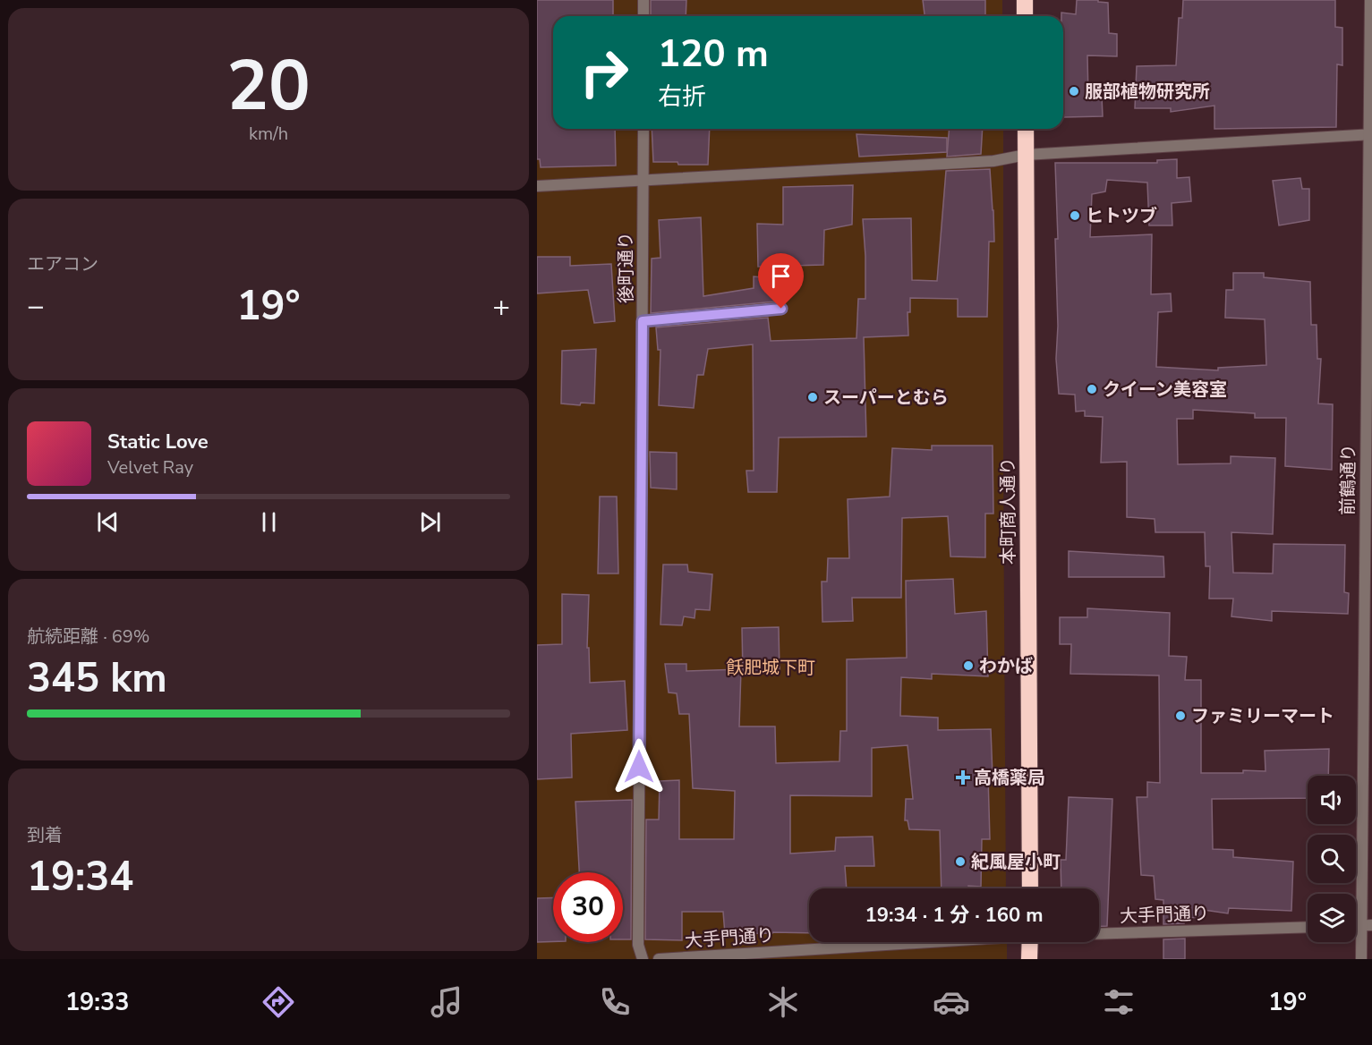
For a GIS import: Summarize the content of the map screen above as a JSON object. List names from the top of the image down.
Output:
{
  "streets": {
    "highway": ["本町商人通り"],
    "street": ["後町通り", "前鶴通り", "大手門通り"]
  },
  "parks": ["飫肥城下町"],
  "places": {
    "other": [
      "服部植物研究所",
      "ヒトツブ",
      "クイーン美容室",
      "スーパーとむら",
      "わかば",
      "ファミリーマート",
      "紀風屋小町"
    ],
    "health": ["高橋薬局"]
  },
  "page": {
    "tile": [
      ["20", "km/h"],
      "エアコン",
      ["航続距離 · 69%", "345 km"],
      ["到着", "19:34"]
    ],
    "turn": ["120 m", "右折"],
    "heat": ["−", "19°", "+"],
    "song": ["Static Love", "Velvet Ray"],
    "limit": "30",
    "trip": "19:34 · 1 分 · 160 m",
    "tabs": ["19:33", "19°"]
  }
}
